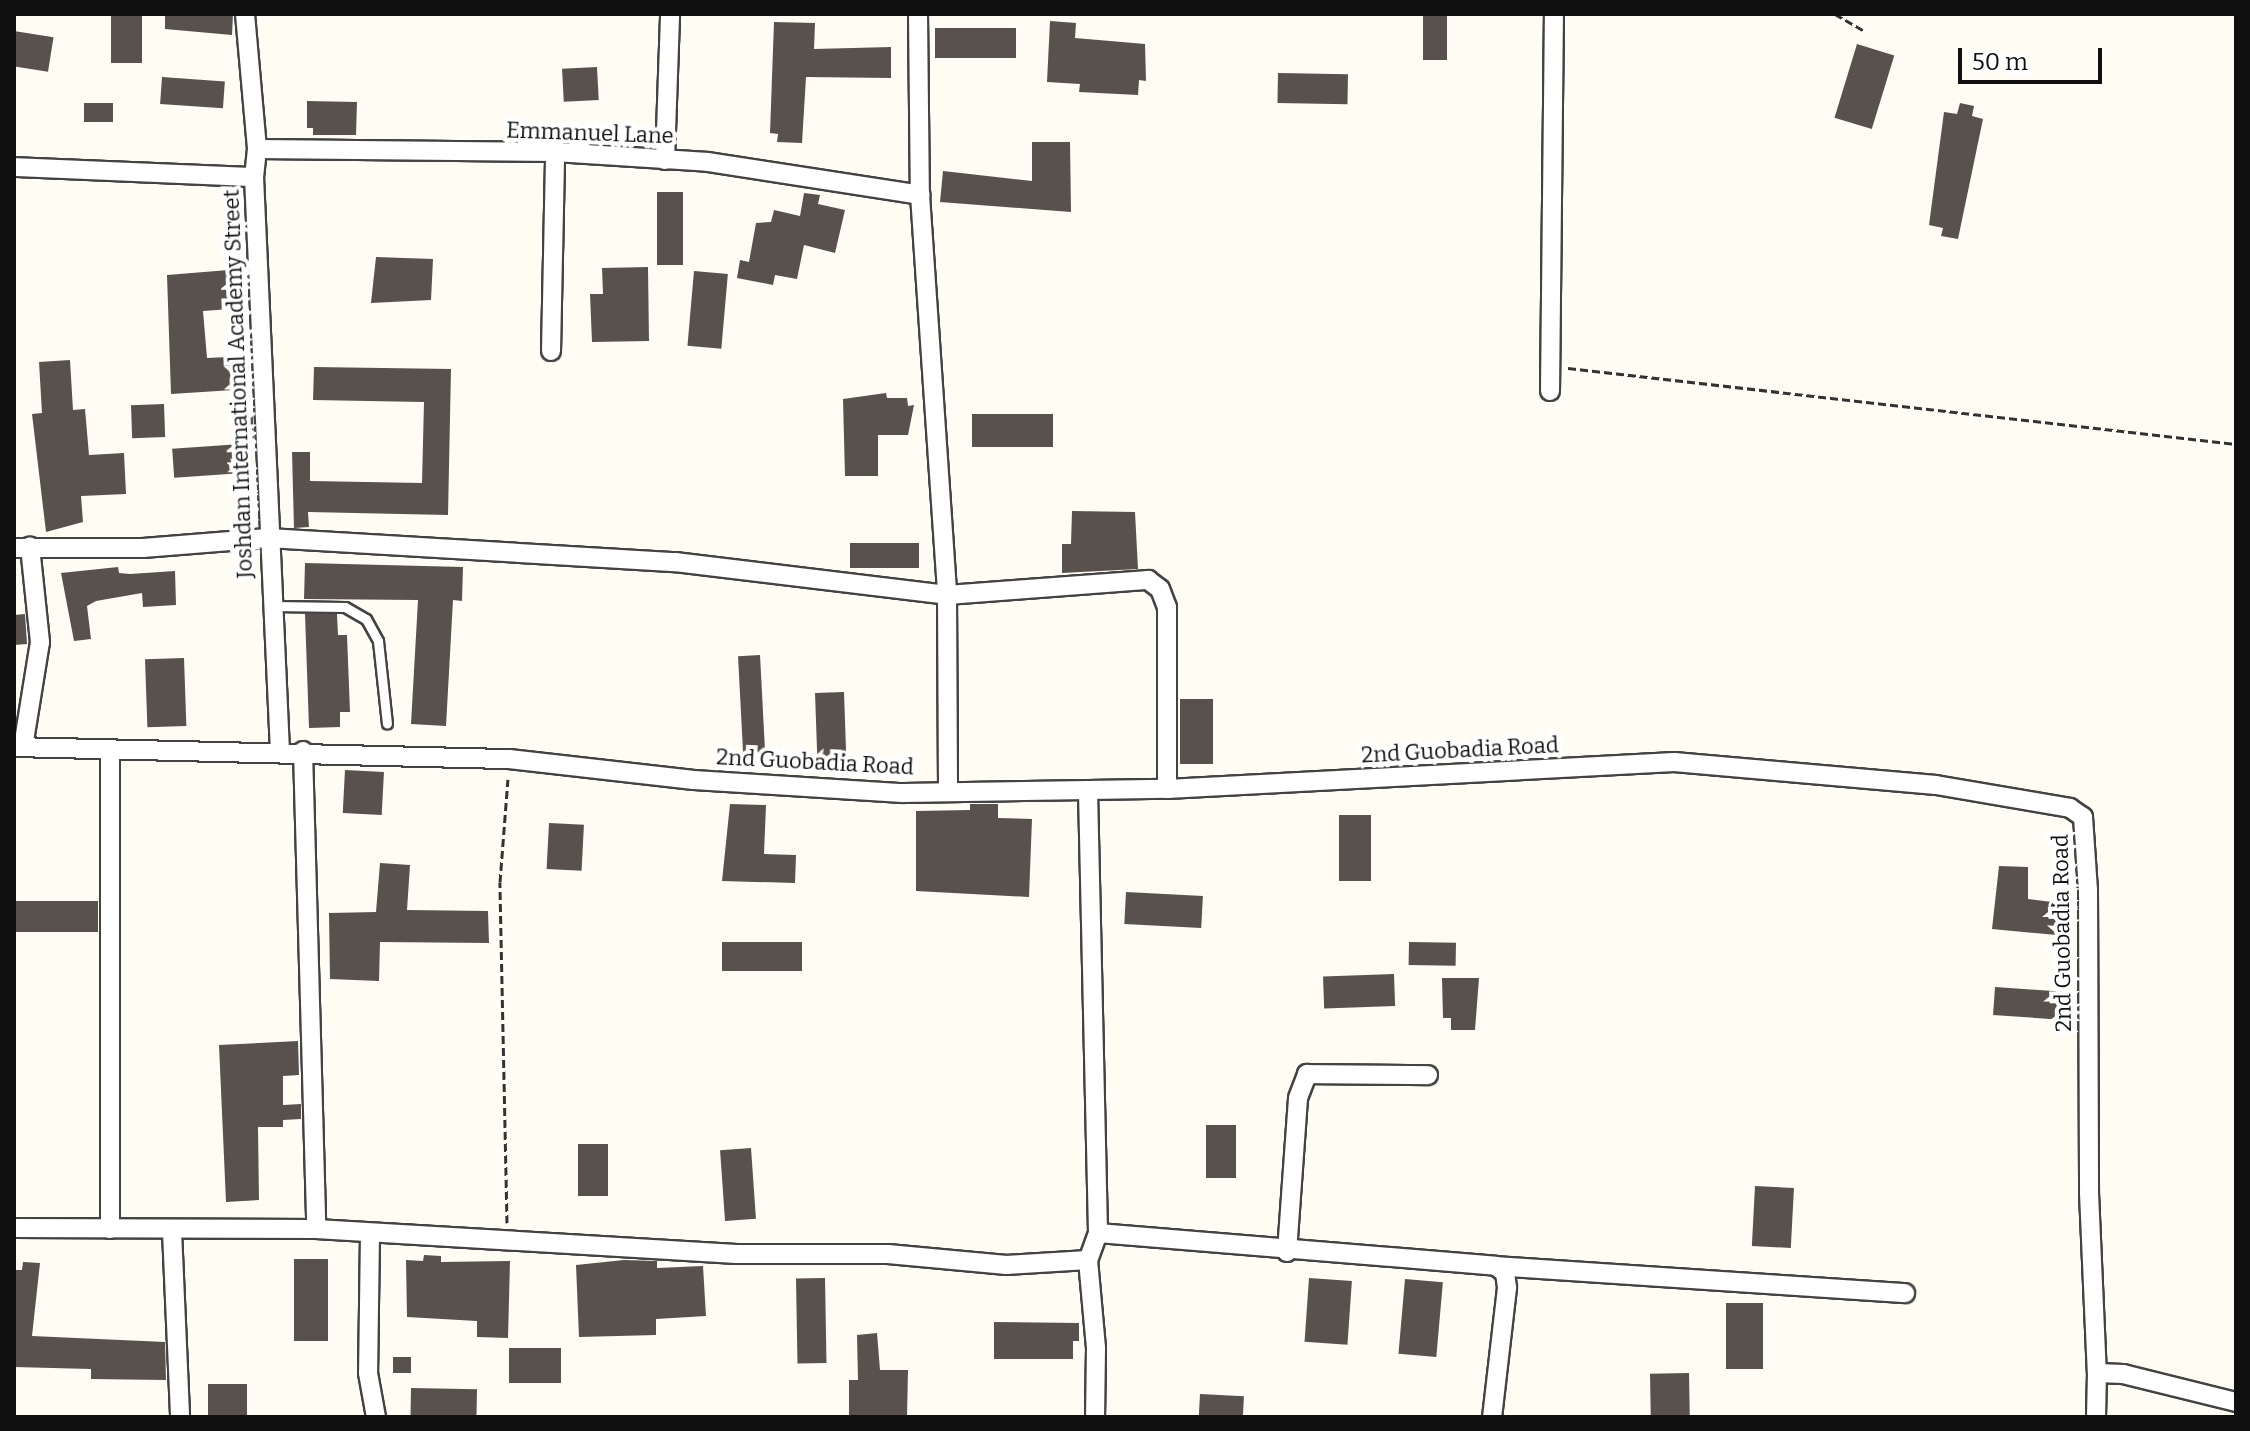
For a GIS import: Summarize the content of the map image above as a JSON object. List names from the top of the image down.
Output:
{
  "streets": {
    "street": ["Emmanuel Lane", "Joshdan International Academy Street", "2nd Guobadia Road"]
  },
  "crossings": [
    ["Emmanuel Lane", "Joshdan International Academy Street"],
    ["Joshdan International Academy Street", "2nd Guobadia Road"]
  ],
  "scale_bar": "50 m"
}
